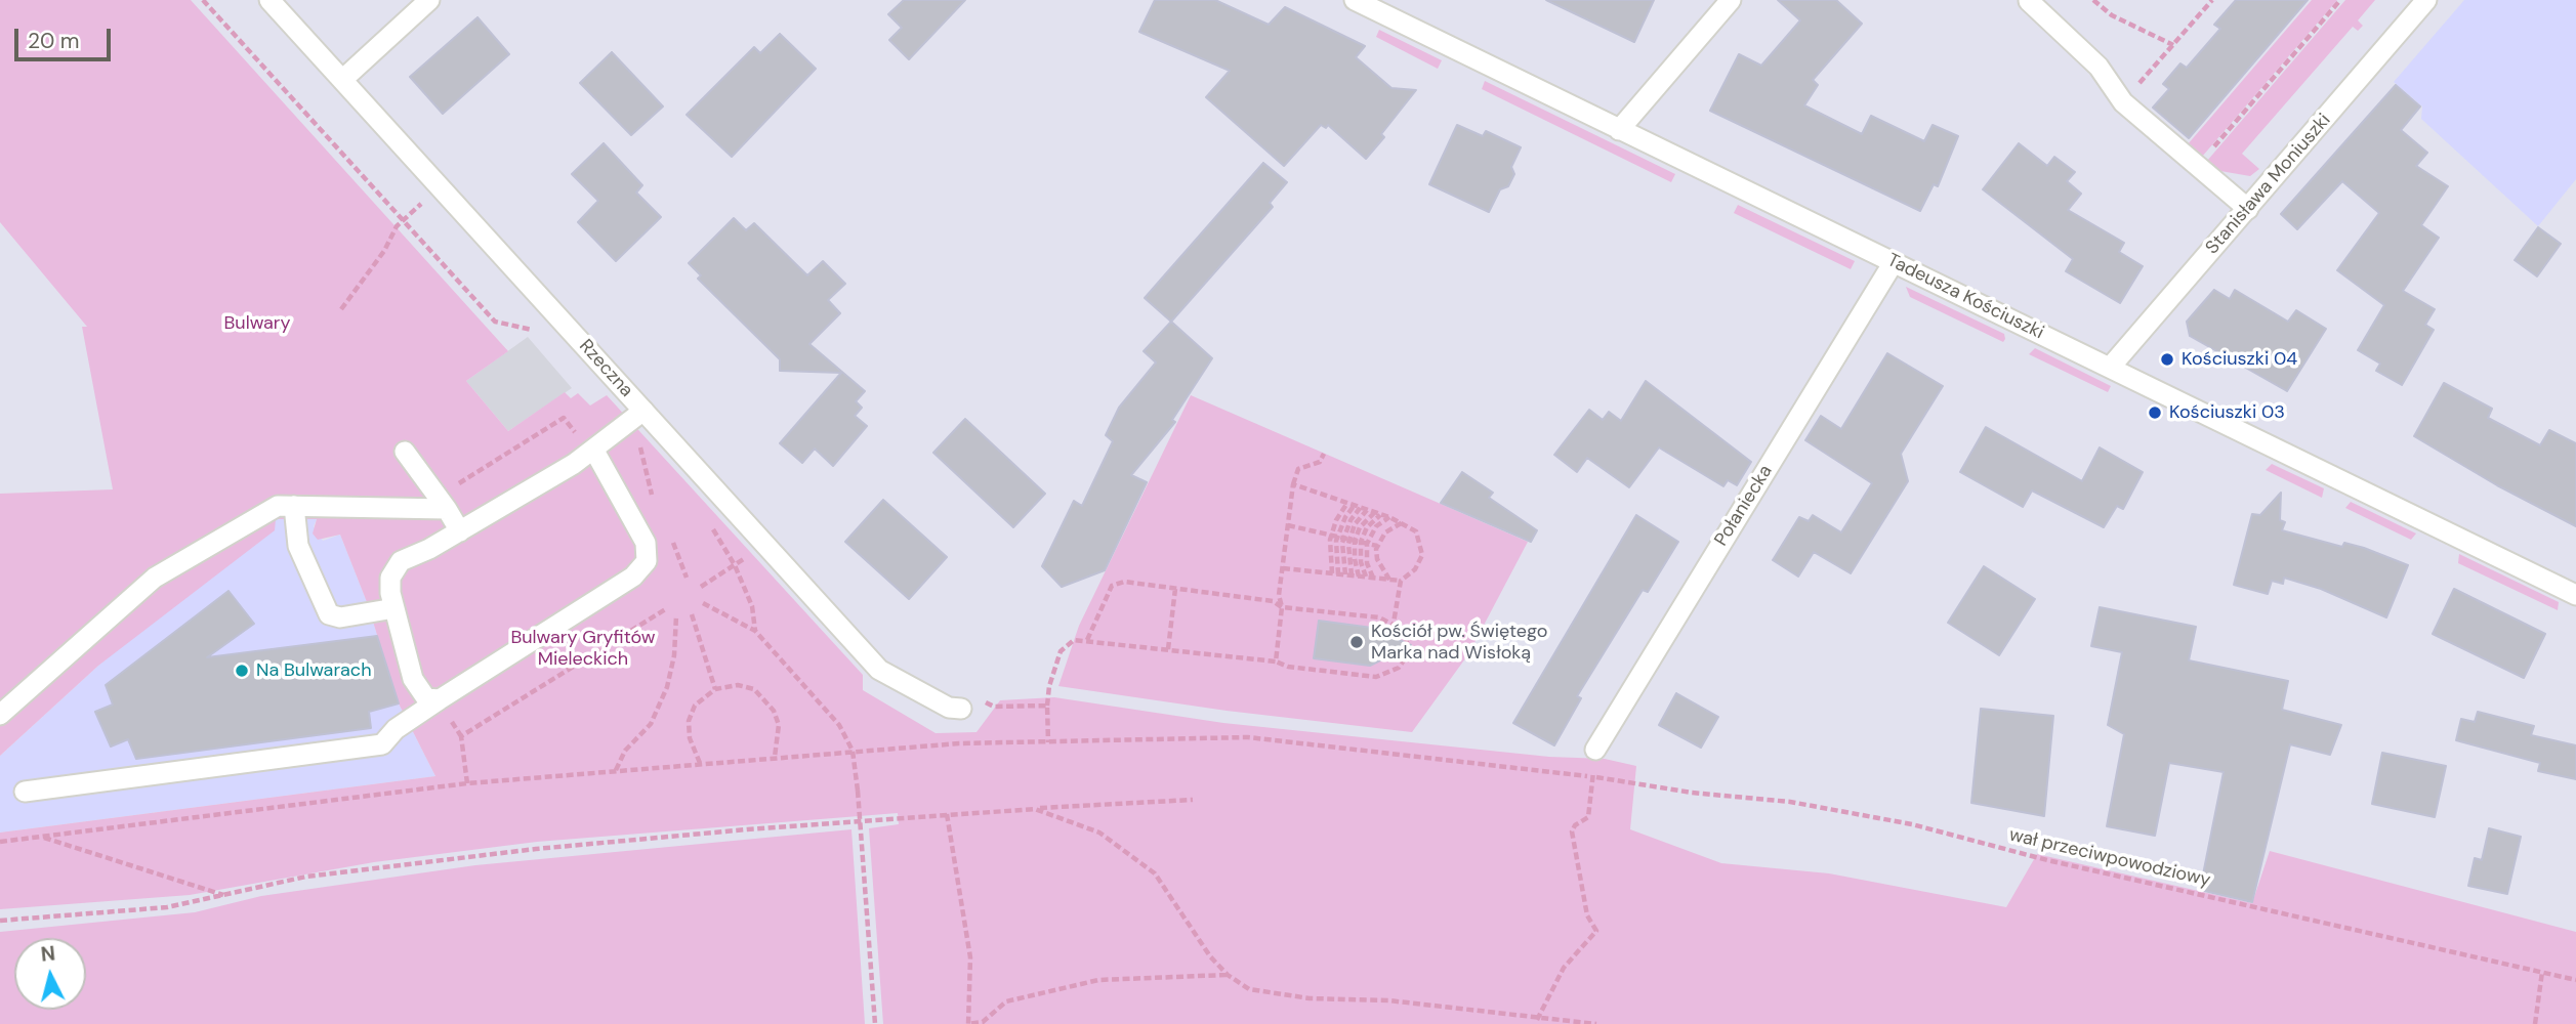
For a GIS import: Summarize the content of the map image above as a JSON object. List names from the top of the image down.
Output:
{
  "streets": {
    "street": [
      "Stanisława Moniuszki",
      "Tadeusza Kościuszki",
      "Rzeczna",
      "Połaniecka"
    ],
    "path": ["wał przeciwpowodziowy"]
  },
  "crossings": [
    ["Stanisława Moniuszki", "Tadeusza Kościuszki"],
    ["Tadeusza Kościuszki", "Połaniecka"]
  ],
  "parks": ["Bulwary", "Bulwary Gryfitów Mieleckich"],
  "places": [
    "Kościuszki 04",
    "Kościuszki 03",
    "Kościół pw. Świętego Marka nad Wisłoką",
    "Na Bulwarach"
  ],
  "scale_bar": "20 m",
  "north": "top"
}
